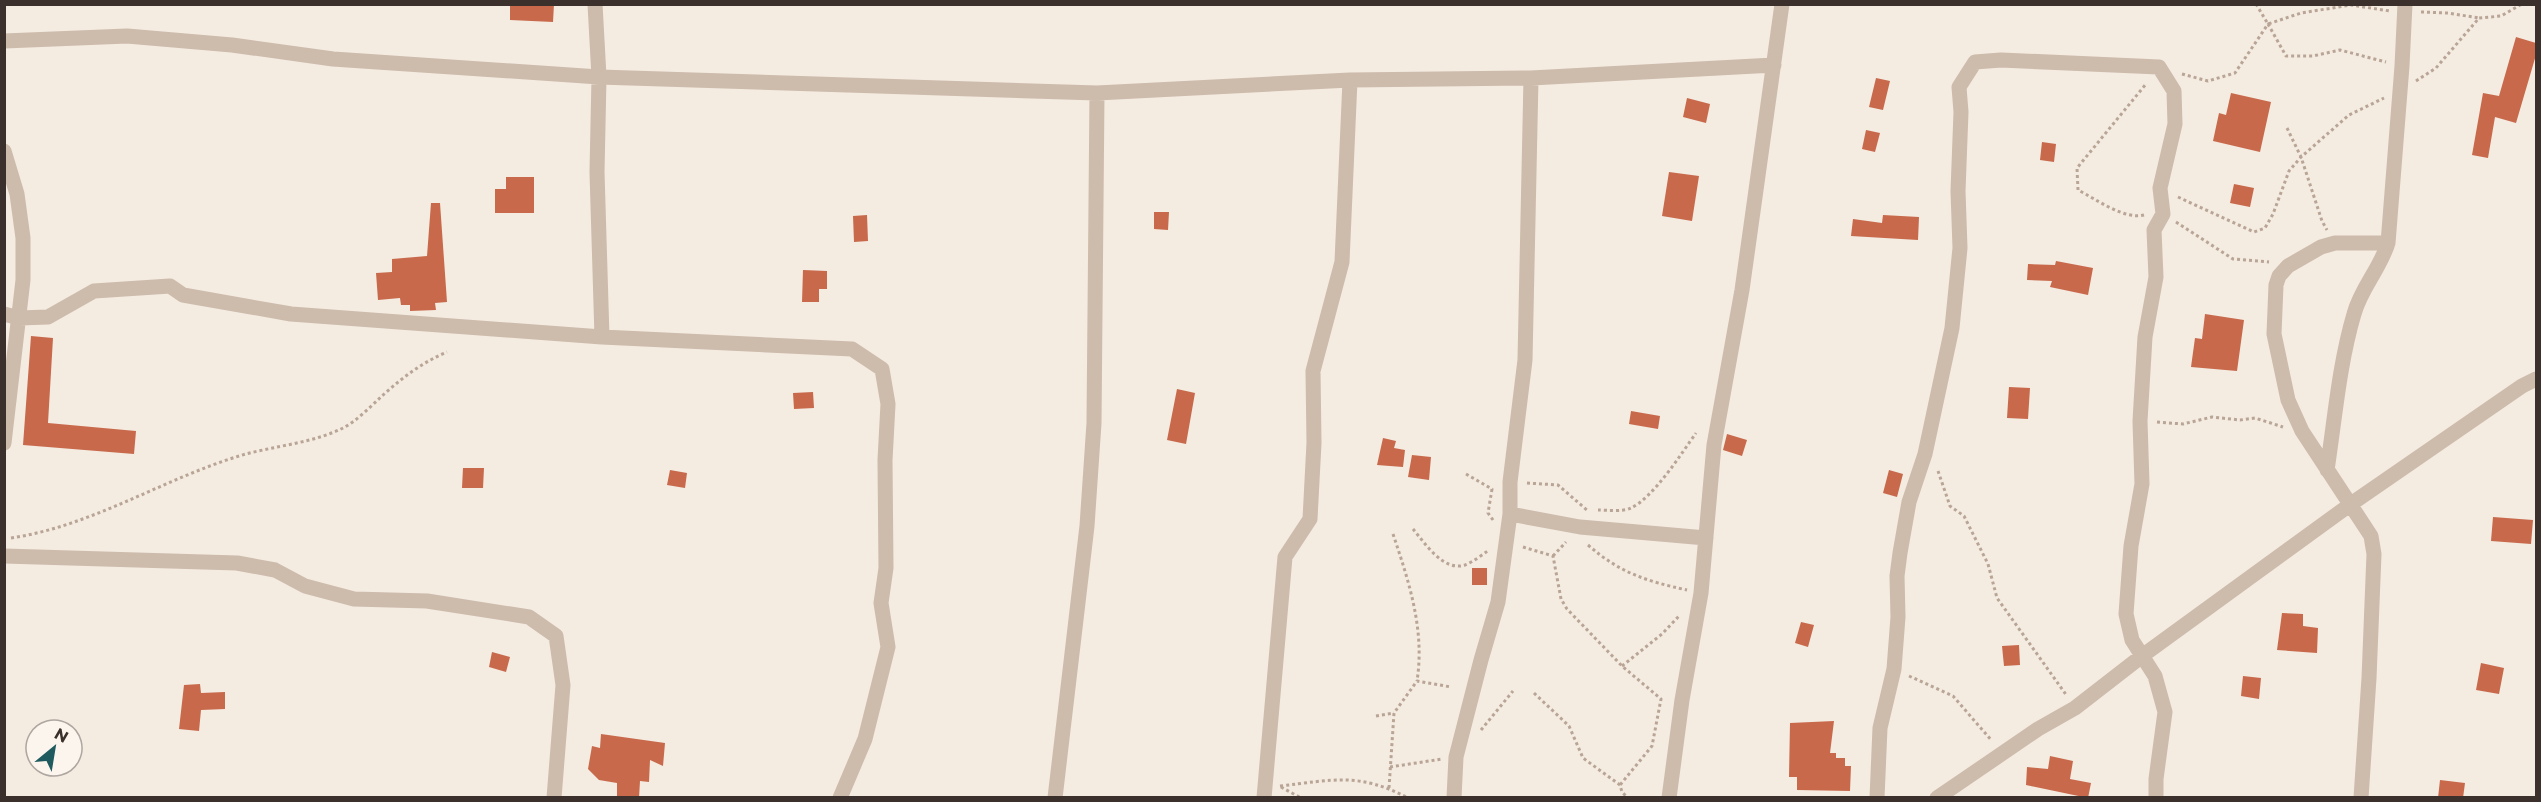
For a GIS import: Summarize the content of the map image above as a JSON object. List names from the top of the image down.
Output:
{
  "north": "top right"
}
